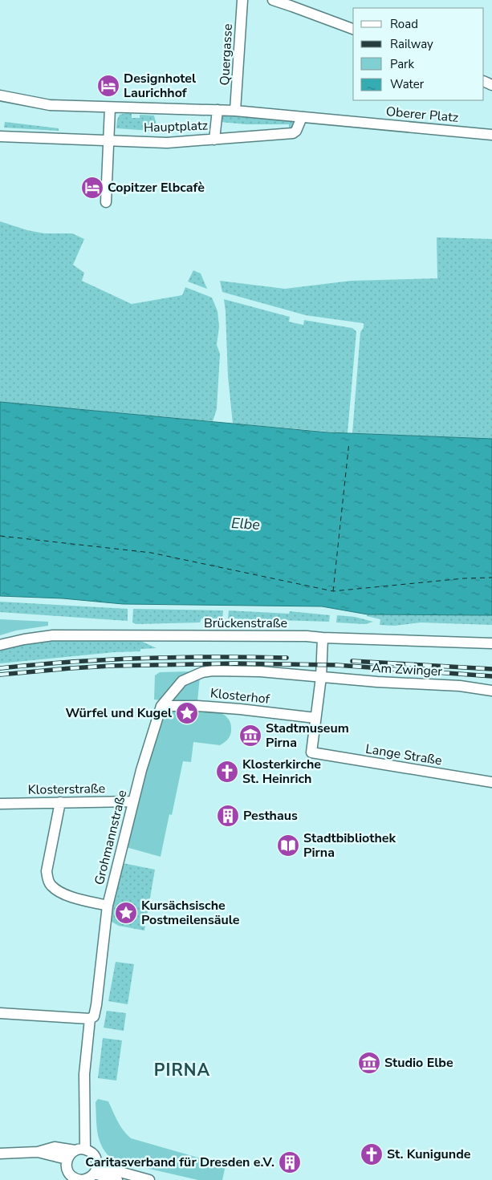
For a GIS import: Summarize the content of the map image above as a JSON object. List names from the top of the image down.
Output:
{
  "streets": {
    "street": [
      "Quergasse",
      "Oberer Platz",
      "Hauptplatz",
      "Brückenstraße",
      "Am Zwinger",
      "Klosterhof",
      "Lange Straße",
      "Klosterstraße",
      "Grohmannstraße"
    ]
  },
  "crossings": [
    ["Quergasse", "Oberer Platz"],
    ["Quergasse", "Hauptplatz"],
    ["Oberer Platz", "Hauptplatz"],
    ["Am Zwinger", "Grohmannstraße"],
    ["Klosterhof", "Lange Straße"],
    ["Klosterhof", "Grohmannstraße"],
    ["Klosterstraße", "Grohmannstraße"]
  ],
  "districts": ["PIRNA"],
  "water": ["Elbe"],
  "places": {
    "hotel": ["Designhotel Laurichhof", "Copitzer Elbcafè"],
    "place": ["Würfel und Kugel", "Kursächsische Postmeilensäule"],
    "museum": ["Stadtmuseum Pirna", "Studio Elbe"],
    "church": ["Klosterkirche St. Heinrich", "St. Kunigunde"],
    "building": ["Pesthaus", "Caritasverband für Dresden e.V."],
    "library": ["Stadtbibliothek Pirna"]
  },
  "legend": [
    "Road",
    "Railway",
    "Park",
    "Water"
  ]
}
